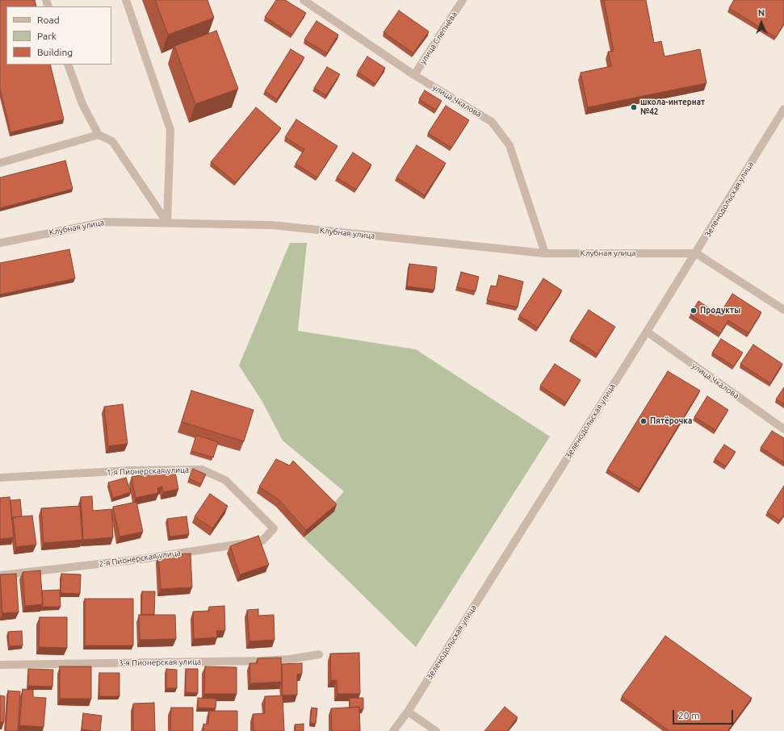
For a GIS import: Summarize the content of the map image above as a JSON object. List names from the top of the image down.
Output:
{
  "streets": {
    "street": [
      "улица Слепнёва",
      "улица Чкалова",
      "Зеленодольская улица",
      "Клубная улица",
      "1-я Пионерская улица",
      "2-я Пионерская улица",
      "3-я Пионерская улица"
    ]
  },
  "crossings": [
    ["улица Слепнёва", "улица Чкалова"],
    ["улица Чкалова", "Зеленодольская улица"],
    ["улица Чкалова", "Клубная улица"],
    ["Зеленодольская улица", "Клубная улица"],
    ["1-я Пионерская улица", "2-я Пионерская улица"]
  ],
  "places": ["школа-интернат №42", "Продукты", "Пятёрочка"],
  "legend": ["Road", "Park", "Building"],
  "scale_bar": "20 m",
  "north": "top"
}
